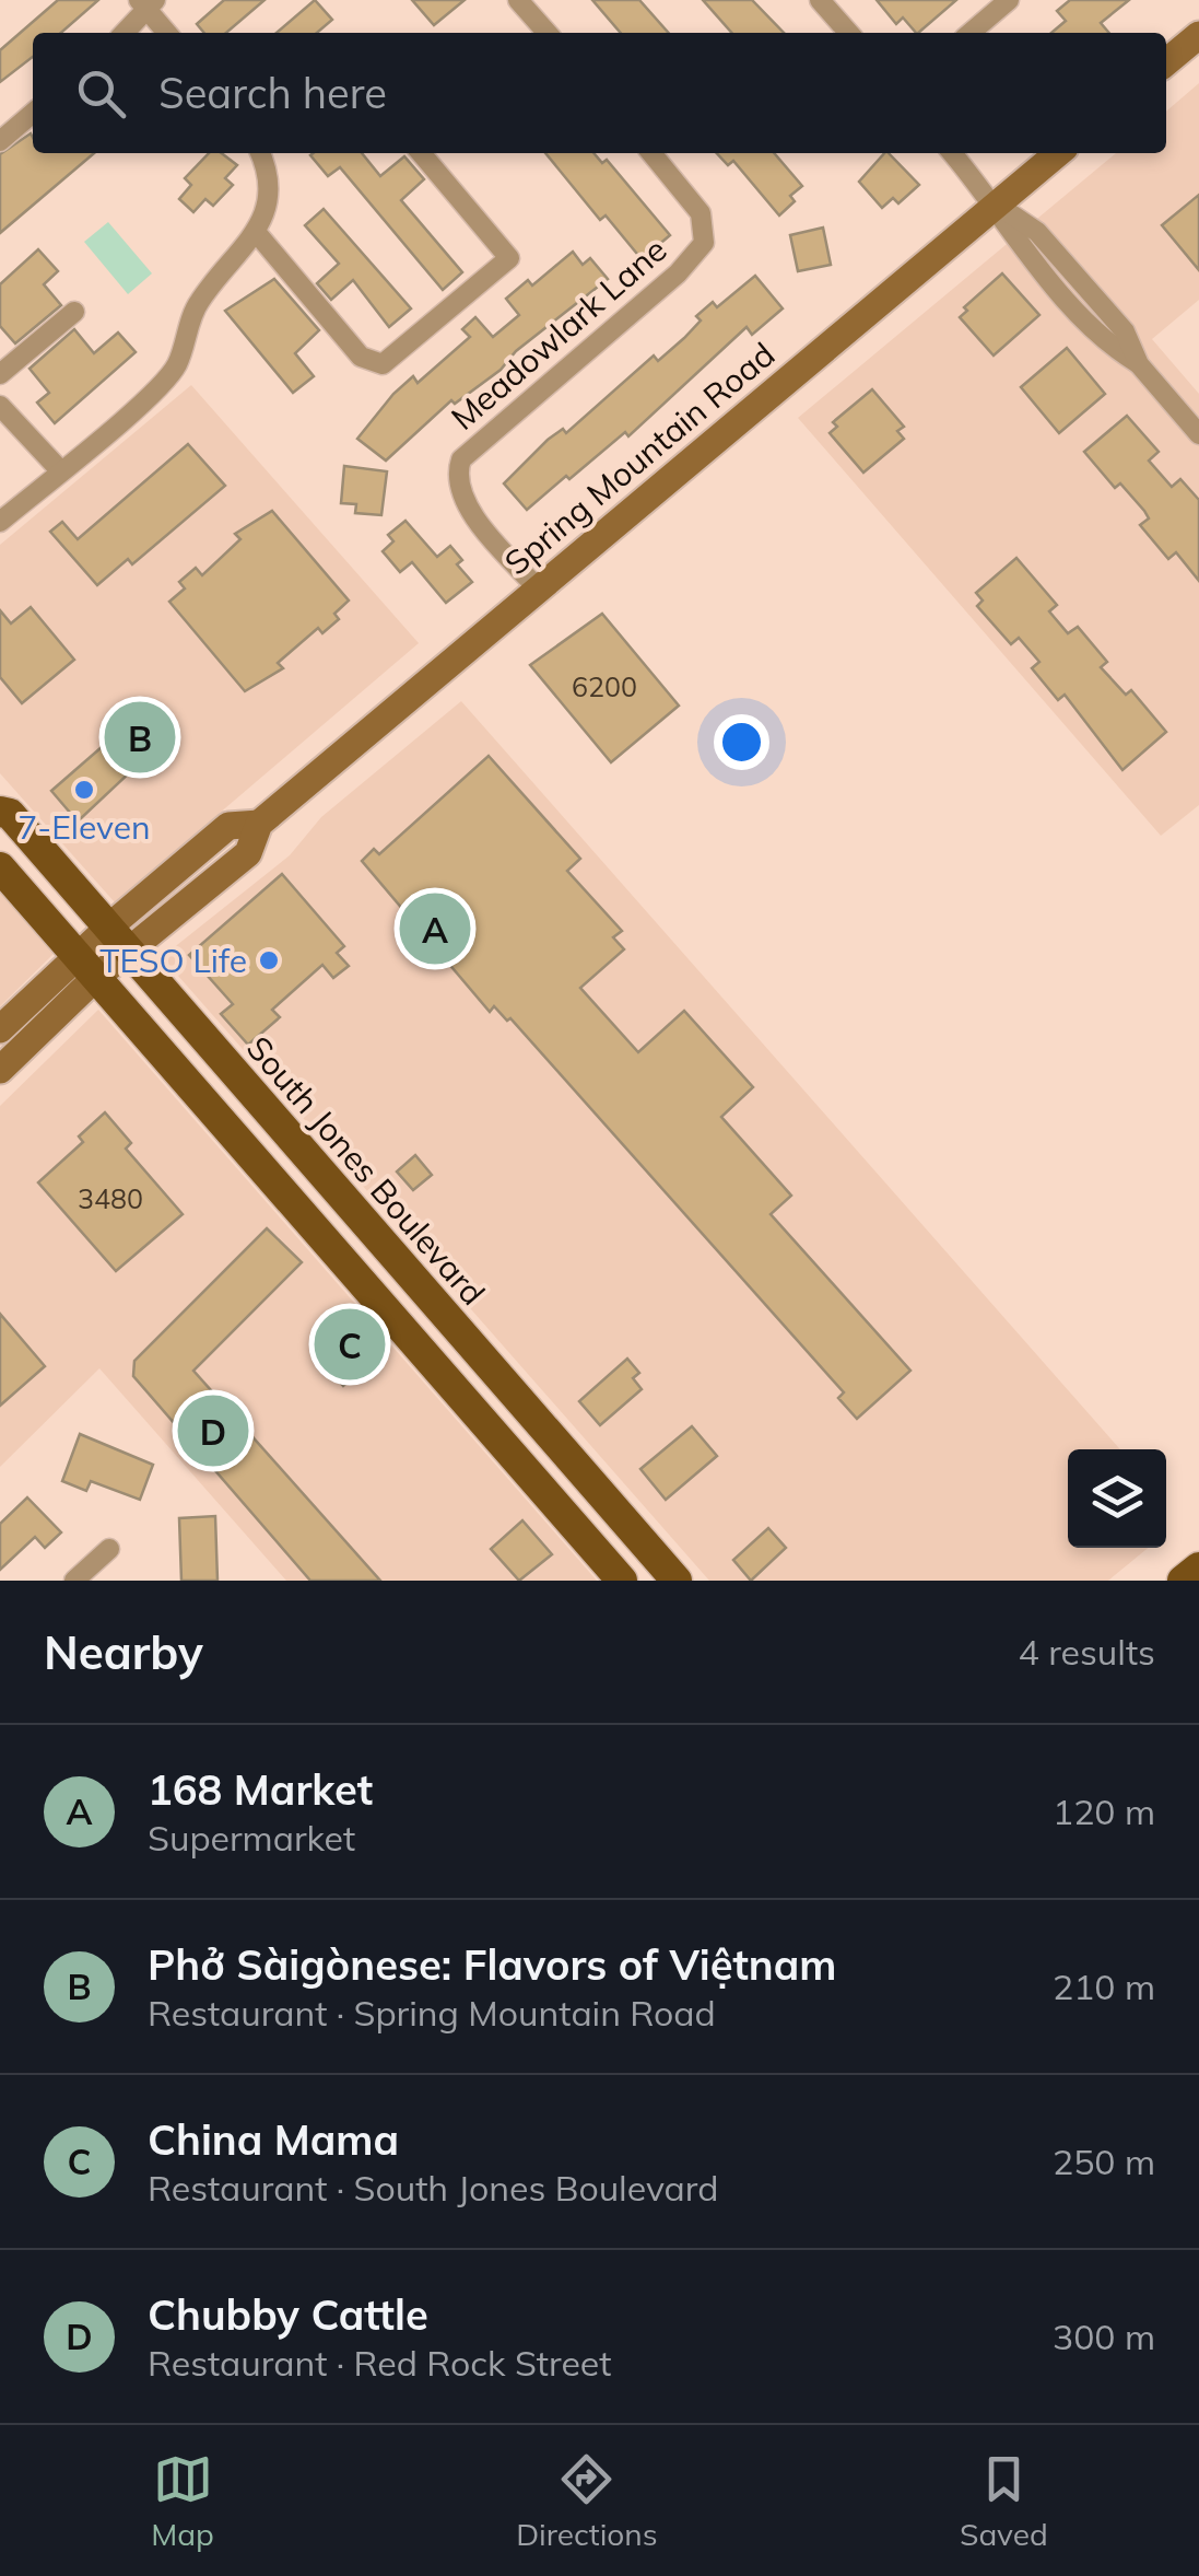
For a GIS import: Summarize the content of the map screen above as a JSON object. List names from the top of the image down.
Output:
{
  "streets": {
    "main road": ["Spring Mountain Road", "South Jones Boulevard"],
    "street": ["Meadowlark Lane"]
  },
  "crossings": [
    ["Meadowlark Lane", "Spring Mountain Road"],
    ["Spring Mountain Road", "South Jones Boulevard"]
  ],
  "places": ["7-Eleven", "TESO Life"],
  "house_numbers": ["6200", "3480"],
  "page": {
    "search": "Search here",
    "pins": [
      "B",
      "A",
      "C",
      "D"
    ],
    "heading": ["Nearby", "4 results"],
    "list": [
      {
        "mark": "A",
        "name": "168 Market",
        "note": "Supermarket",
        "value": "120 m"
      },
      {
        "mark": "B",
        "name": "Phở Sàigònese: Flavors of Việtnam",
        "note": "Restaurant · Spring Mountain Road",
        "value": "210 m"
      },
      {
        "mark": "C",
        "name": "China Mama",
        "note": "Restaurant · South Jones Boulevard",
        "value": "250 m"
      },
      {
        "mark": "D",
        "name": "Chubby Cattle",
        "note": "Restaurant · Red Rock Street",
        "value": "300 m"
      }
    ],
    "nav": ["Map", "Directions", "Saved"]
  }
}
